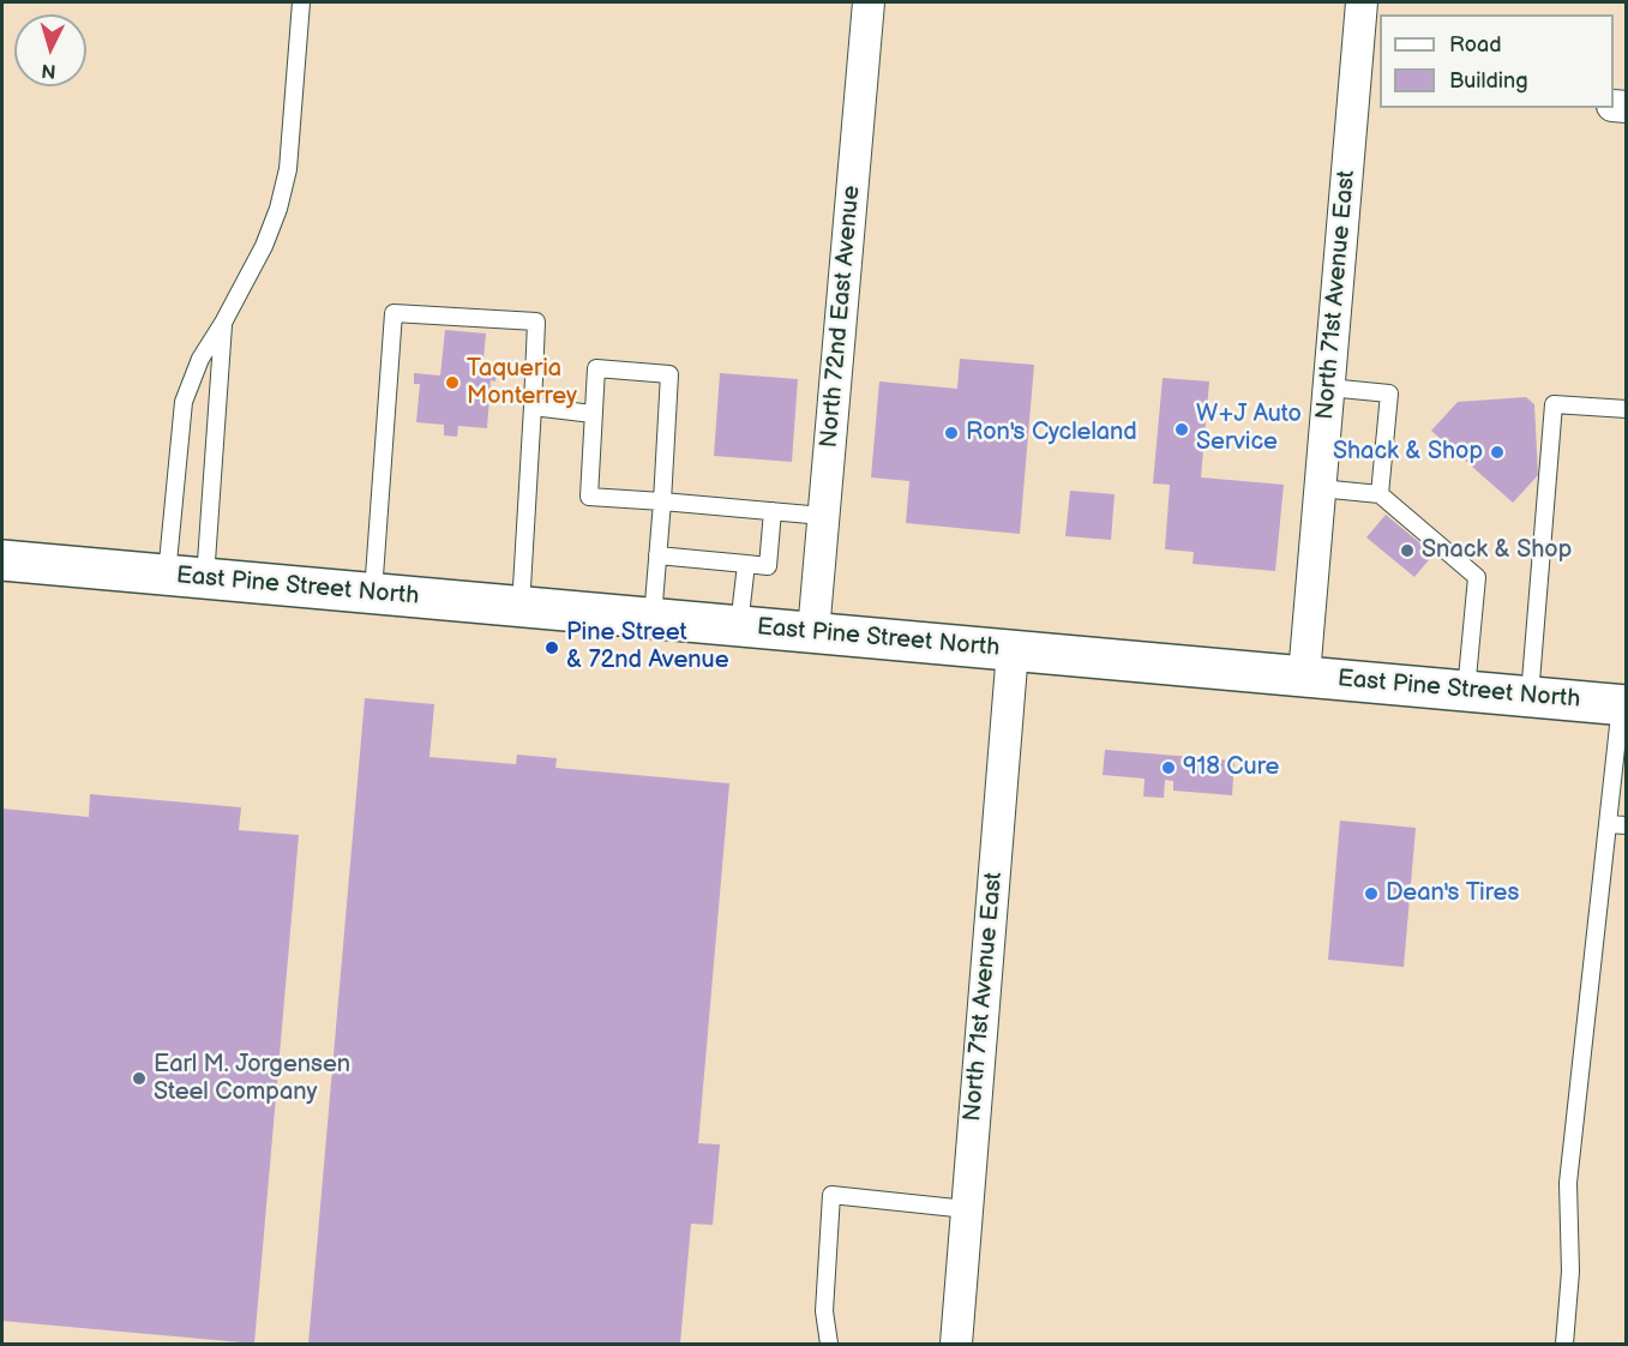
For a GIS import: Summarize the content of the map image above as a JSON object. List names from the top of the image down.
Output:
{
  "streets": {
    "street": ["North 71st Avenue East", "North 72nd East Avenue", "East Pine Street North"]
  },
  "crossings": [
    ["North 71st Avenue East", "East Pine Street North"],
    ["North 72nd East Avenue", "East Pine Street North"]
  ],
  "places": [
    "Taqueria Monterrey",
    "W+J Auto Service",
    "Ron's Cycleland",
    "Shack & Shop",
    "Snack & Shop",
    "Pine Street & 72nd Avenue",
    "918 Cure",
    "Dean's Tires",
    "Earl M. Jorgensen Steel Company"
  ],
  "legend": ["Road", "Building"],
  "north": "bottom"
}
